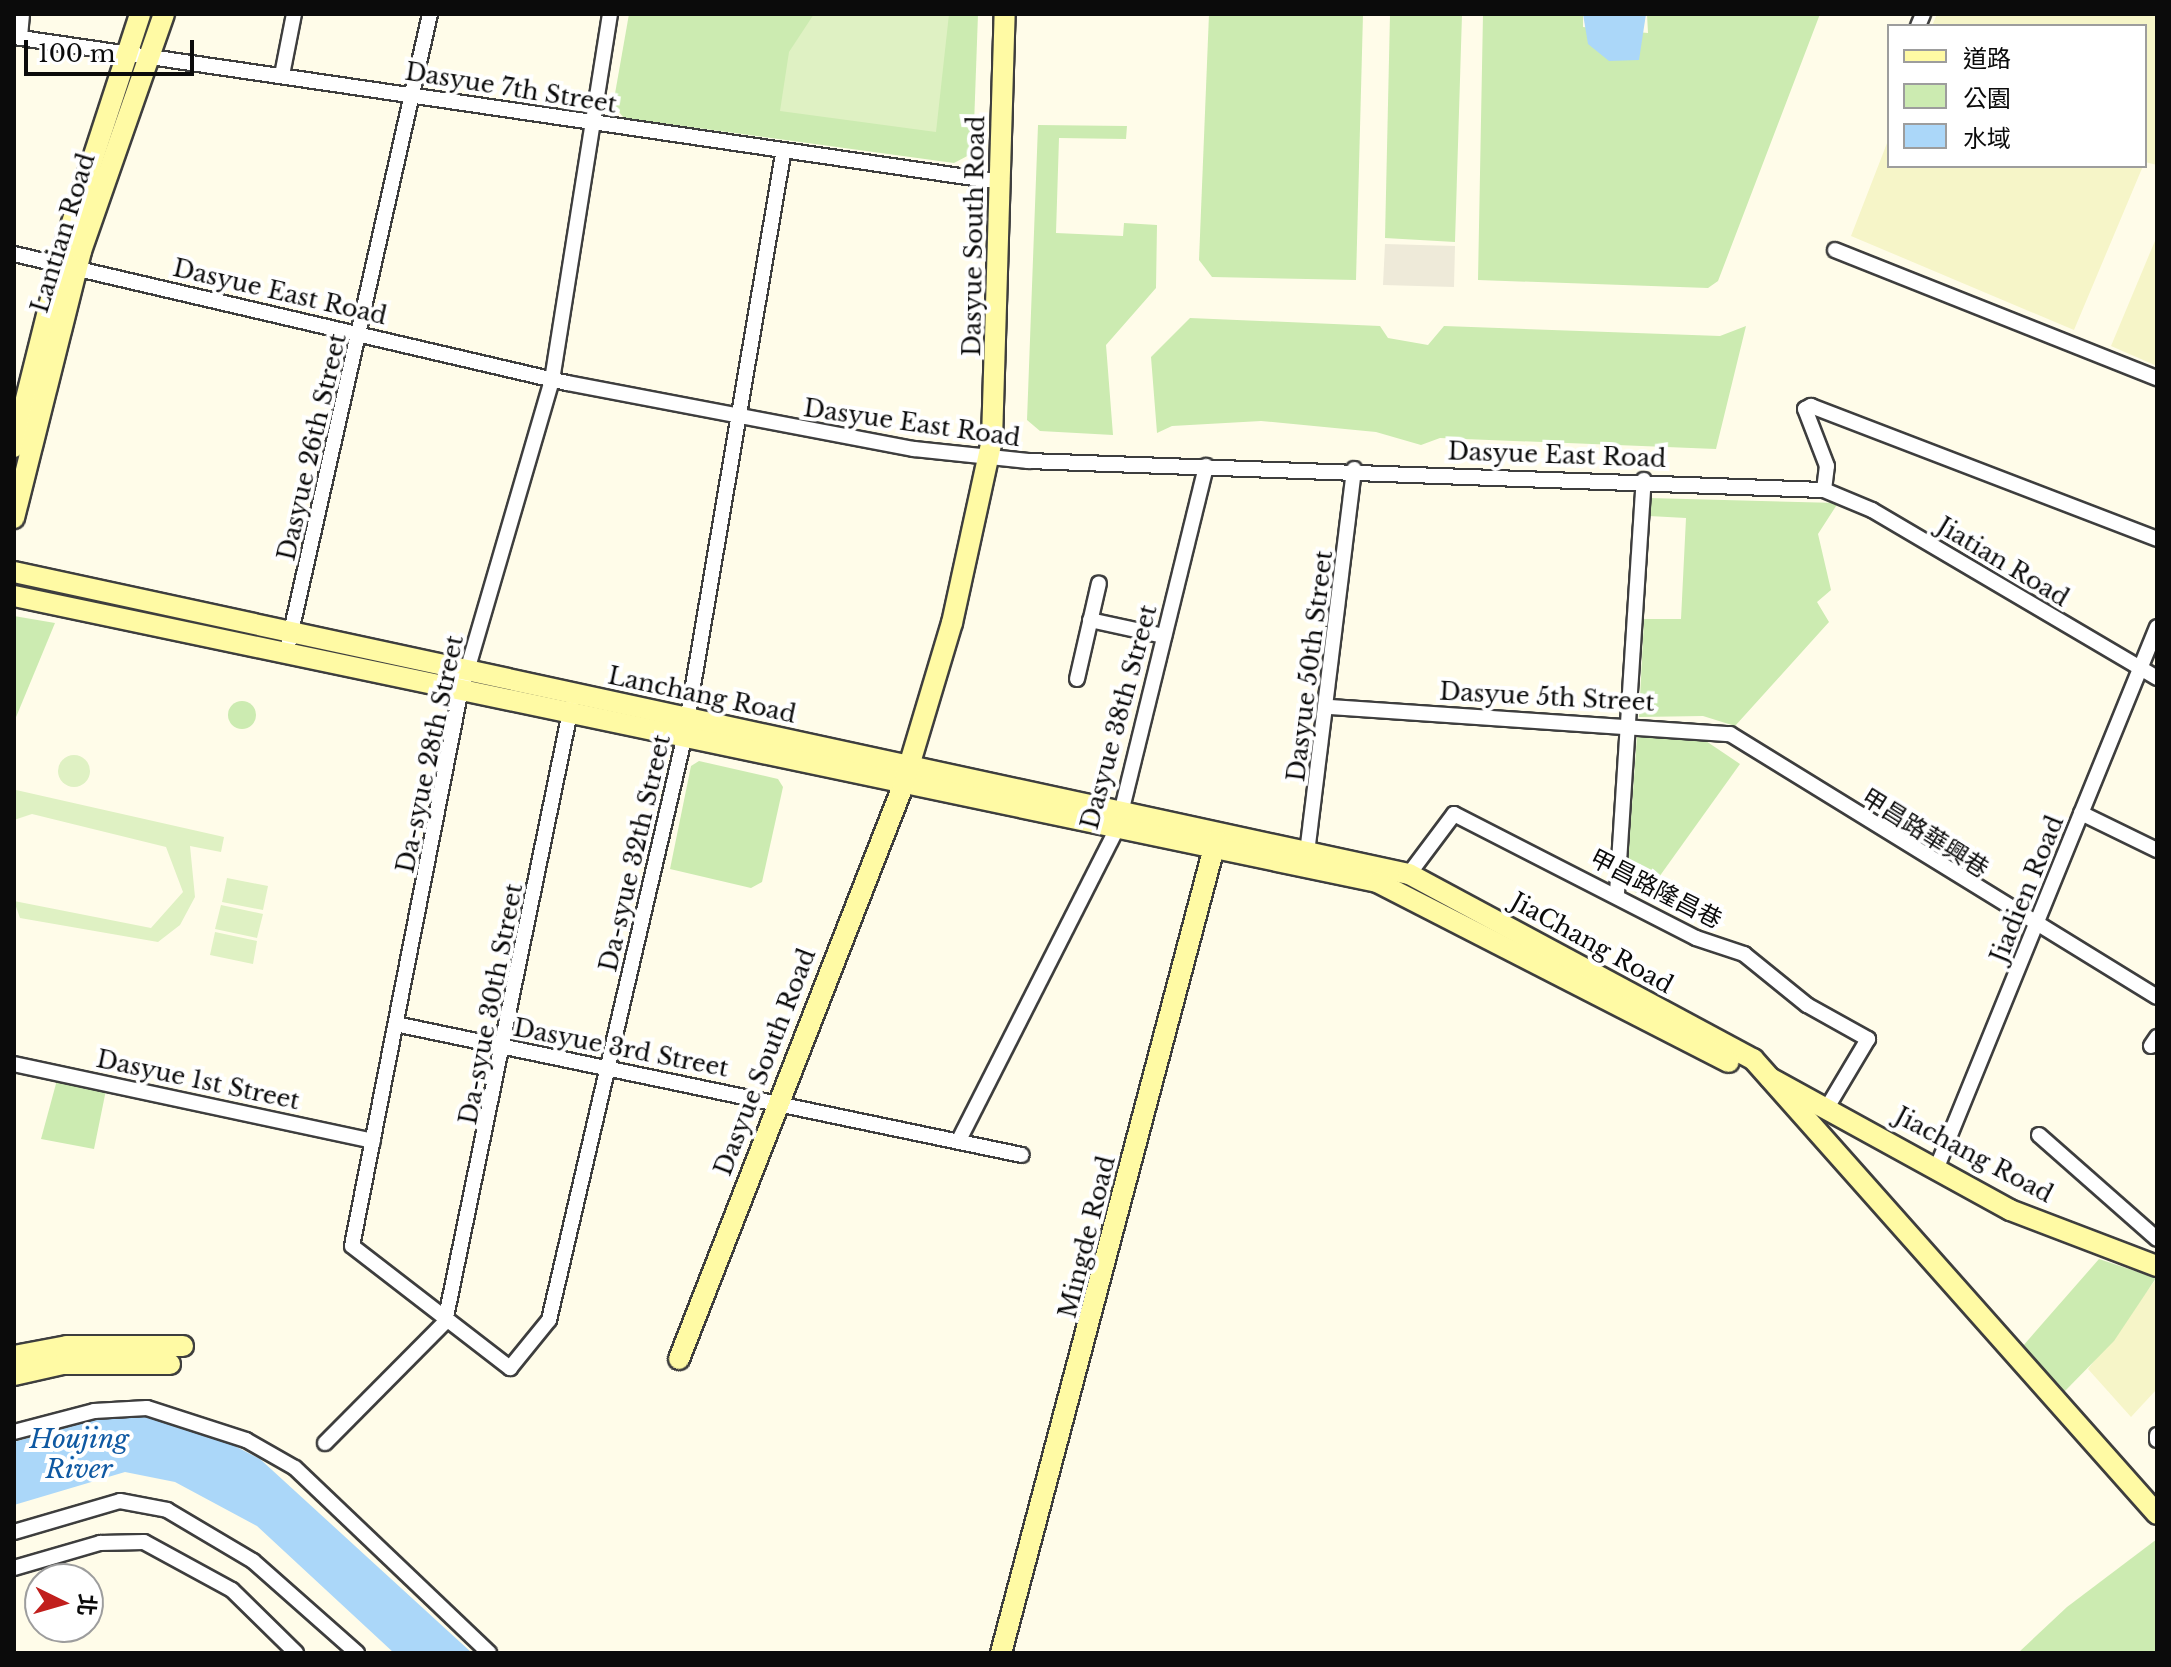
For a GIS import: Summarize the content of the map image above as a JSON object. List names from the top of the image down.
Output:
{
  "streets": {
    "street": [
      "Dasyue 7th Street",
      "Lantian Road",
      "Dasyue South Road",
      "Dasyue East Road",
      "Dasyue 26th Street",
      "Jiatian Road",
      "Dasyue 50th Street",
      "Lanchang Road",
      "Dasyue 5th Street",
      "Dasyue 38th Street",
      "Da-syue 28th Street",
      "甲昌路華興巷",
      "Da-syue 32th Street",
      "甲昌路隆昌巷",
      "Jiadien Road",
      "JiaChang Road",
      "Da-syue 30th Street",
      "Dasyue 3rd Street",
      "Dasyue 1st Street",
      "Jiachang Road",
      "Mingde Road"
    ]
  },
  "crossings": [
    ["Dasyue 7th Street", "Lantian Road"],
    ["Dasyue 7th Street", "Dasyue South Road"],
    ["Dasyue 7th Street", "Dasyue 26th Street"],
    ["Dasyue 7th Street", "Da-syue 28th Street"],
    ["Dasyue 7th Street", "Da-syue 32th Street"],
    ["Lantian Road", "Dasyue East Road"],
    ["Dasyue South Road", "Dasyue East Road"],
    ["Dasyue South Road", "Lanchang Road"],
    ["Dasyue South Road", "Dasyue 3rd Street"],
    ["Dasyue East Road", "Dasyue 26th Street"],
    ["Dasyue East Road", "Jiatian Road"],
    ["Dasyue East Road", "Dasyue 50th Street"],
    ["Dasyue East Road", "Dasyue 38th Street"],
    ["Dasyue East Road", "Da-syue 28th Street"],
    ["Dasyue East Road", "Da-syue 32th Street"],
    ["Dasyue 26th Street", "Lanchang Road"],
    ["Jiatian Road", "Jiadien Road"],
    ["Dasyue 50th Street", "Lanchang Road"],
    ["Dasyue 50th Street", "Dasyue 5th Street"],
    ["Lanchang Road", "Dasyue 38th Street"],
    ["Lanchang Road", "Da-syue 28th Street"],
    ["Lanchang Road", "Da-syue 32th Street"],
    ["Lanchang Road", "JiaChang Road"],
    ["Lanchang Road", "Da-syue 30th Street"],
    ["Lanchang Road", "Mingde Road"],
    ["Dasyue 5th Street", "甲昌路華興巷"],
    ["Dasyue 38th Street", "Dasyue 3rd Street"],
    ["Da-syue 28th Street", "Da-syue 32th Street"],
    ["Da-syue 28th Street", "Da-syue 30th Street"],
    ["Da-syue 28th Street", "Dasyue 3rd Street"],
    ["Da-syue 28th Street", "Dasyue 1st Street"],
    ["甲昌路華興巷", "Jiadien Road"],
    ["Da-syue 32th Street", "Da-syue 30th Street"],
    ["Da-syue 32th Street", "Dasyue 3rd Street"],
    ["甲昌路隆昌巷", "JiaChang Road"],
    ["甲昌路隆昌巷", "Jiachang Road"],
    ["Jiadien Road", "Jiachang Road"],
    ["JiaChang Road", "Jiachang Road"],
    ["Da-syue 30th Street", "Dasyue 3rd Street"]
  ],
  "water": ["Houjing River"],
  "legend": ["道路", "公園", "水域"],
  "scale_bar": "100 m",
  "north": "right"
}
